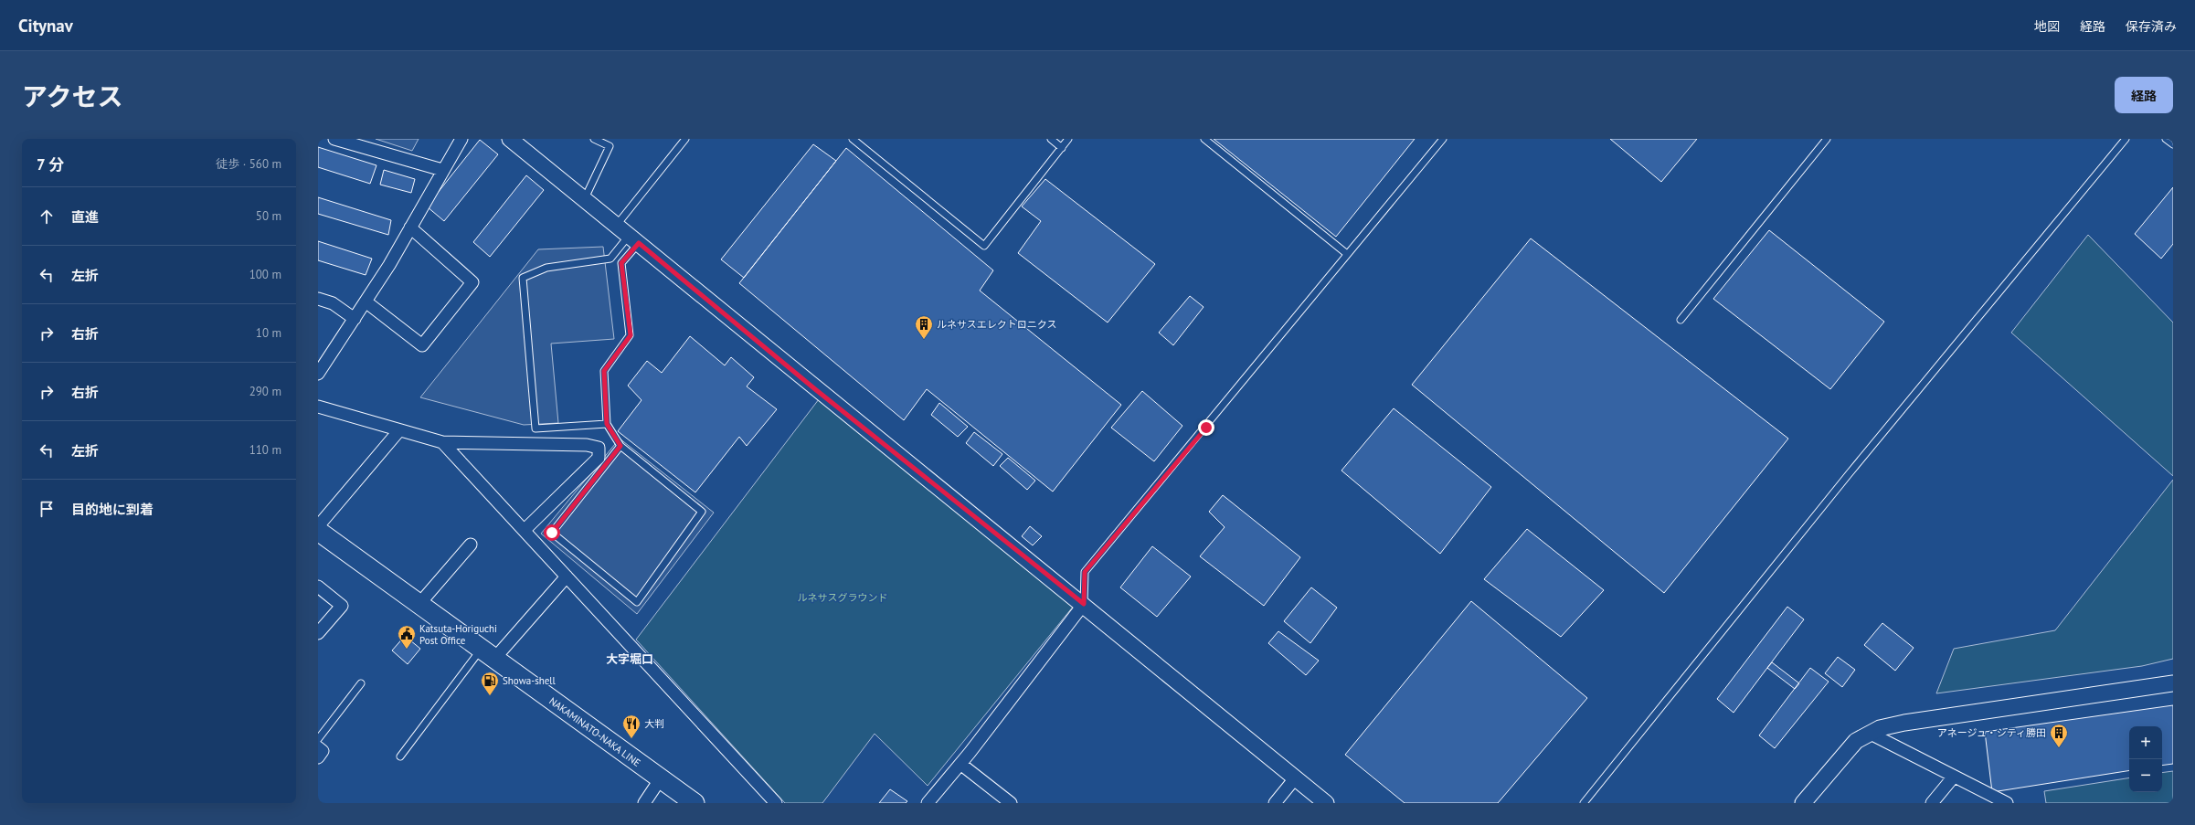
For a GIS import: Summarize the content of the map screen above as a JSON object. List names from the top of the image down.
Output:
{
  "streets": {
    "main road": ["NAKAMINATO-NAKA LINE"]
  },
  "districts": ["大字堀口"],
  "parks": ["ルネサスグラウンド"],
  "places": {
    "building": ["ルネサスエレクトロニクス", "アネージュ・シティ勝田"],
    "public building": ["Katsuta-Horiguchi Post Office"],
    "fuel station": ["Showa-shell"],
    "restaurant": ["大判"]
  },
  "page": {
    "header": "Citynav",
    "nav": ["地図", "経路", "保存済み"],
    "title": "アクセス",
    "buttons": "経路",
    "heading": ["7 分", "徒歩 · 560 m"],
    "list": [
      ["直進", "50 m"],
      ["左折", "100 m"],
      ["右折", "10 m"],
      ["右折", "290 m"],
      ["左折", "110 m"],
      "目的地に到着"
    ],
    "map_buttons": ["+", "−"]
  }
}
